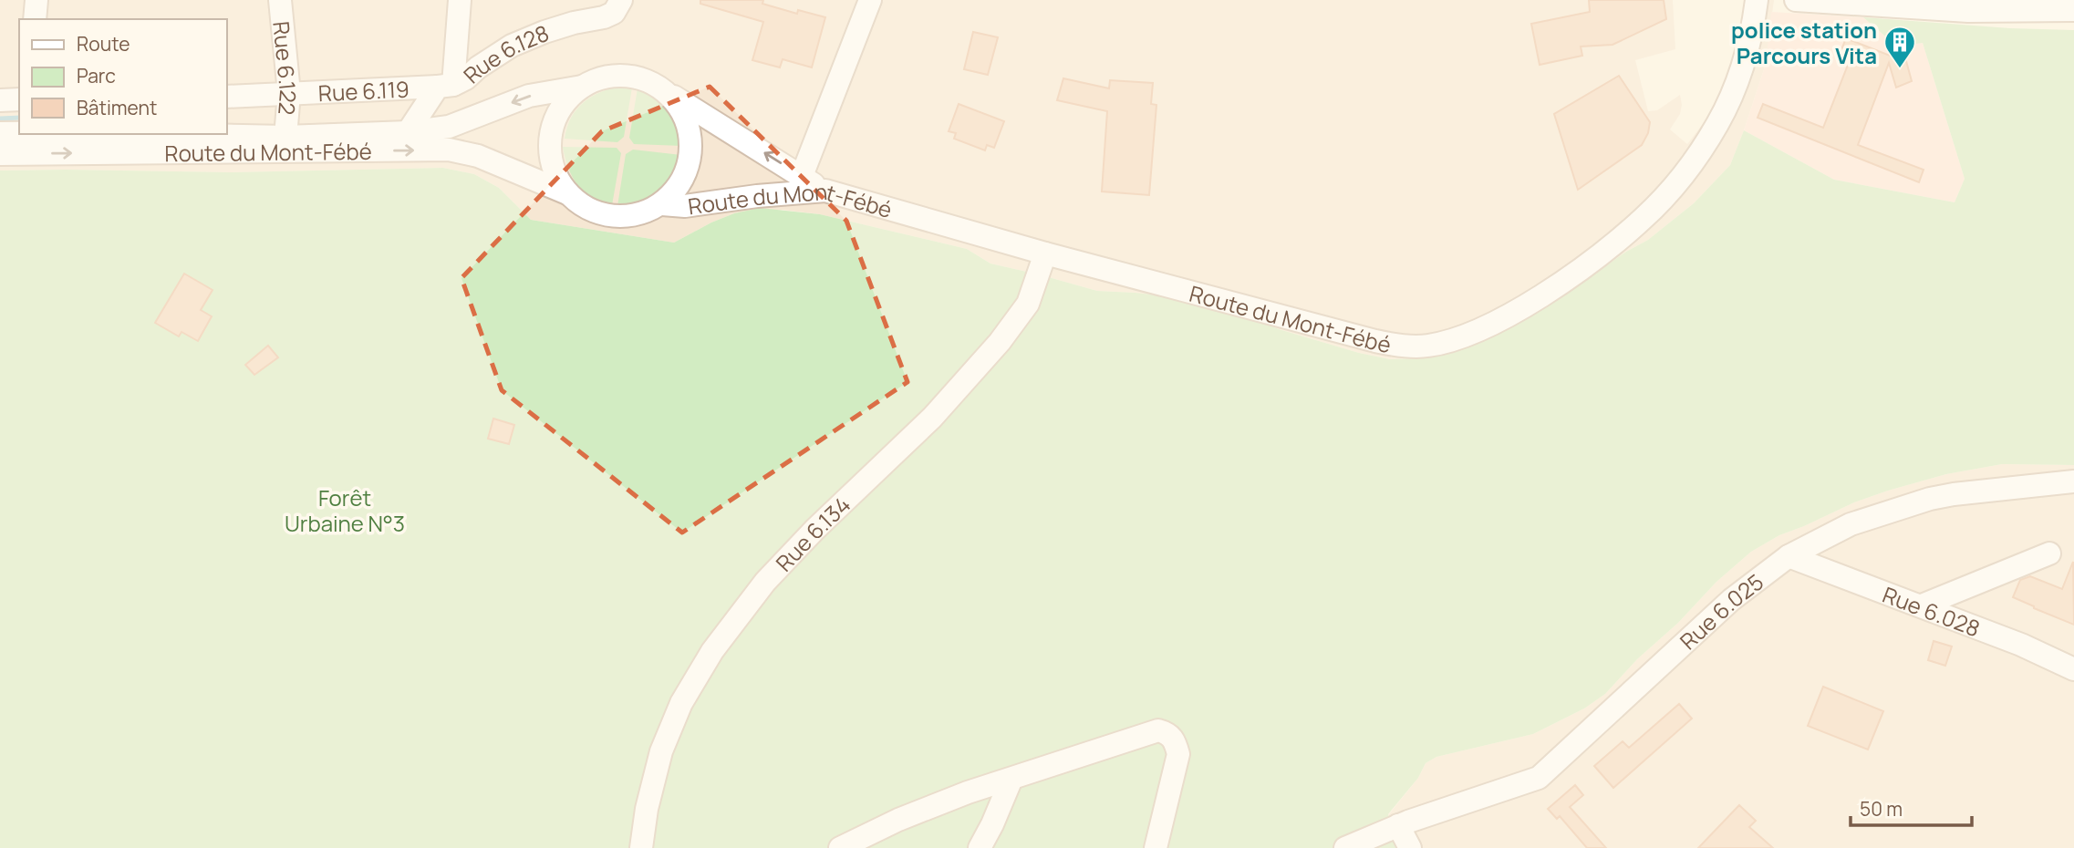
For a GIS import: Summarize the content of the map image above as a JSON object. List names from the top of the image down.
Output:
{
  "streets": {
    "street": [
      "Rue 6.128",
      "Rue 6.122",
      "Rue 6.119",
      "Route du Mont-Fébé",
      "Rue 6.134",
      "Rue 6.028",
      "Rue 6.025"
    ]
  },
  "crossings": [
    ["Rue 6.128", "Rue 6.119"],
    ["Rue 6.128", "Route du Mont-Fébé"],
    ["Rue 6.122", "Rue 6.119"],
    ["Rue 6.122", "Route du Mont-Fébé"],
    ["Route du Mont-Fébé", "Rue 6.134"],
    ["Rue 6.028", "Rue 6.025"]
  ],
  "parks": ["Forêt Urbaine N°3"],
  "places": {
    "building": ["police station Parcours Vita"]
  },
  "legend": ["Route", "Parc", "Bâtiment"],
  "scale_bar": "50 m"
}
